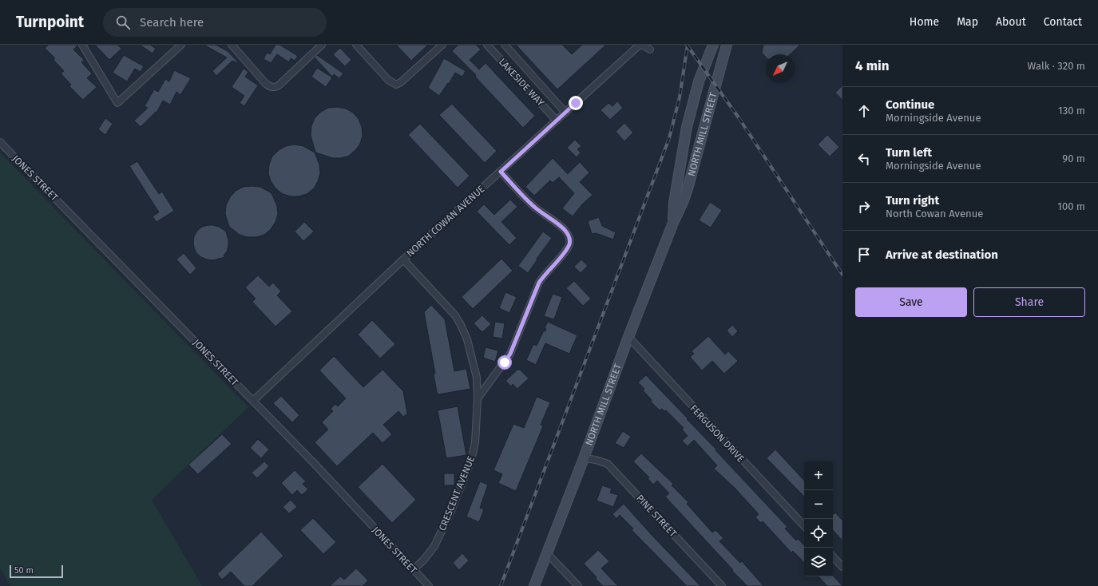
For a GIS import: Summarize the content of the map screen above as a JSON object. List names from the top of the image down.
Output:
{
  "streets": {
    "main road": ["NORTH MILL STREET"],
    "street": [
      "LAKESIDE WAY",
      "JONES STREET",
      "NORTH COWAN AVENUE",
      "FERGUSON DRIVE",
      "CRESCENT AVENUE",
      "PINE STREET"
    ]
  },
  "crossings": [
    ["LAKESIDE WAY", "NORTH COWAN AVENUE"],
    ["NORTH MILL STREET", "FERGUSON DRIVE"],
    ["NORTH MILL STREET", "PINE STREET"],
    ["JONES STREET", "NORTH COWAN AVENUE"],
    ["JONES STREET", "CRESCENT AVENUE"],
    ["NORTH COWAN AVENUE", "CRESCENT AVENUE"]
  ],
  "scale_bar": "50 m",
  "north": "bottom left",
  "page": {
    "header": "Turnpoint",
    "search": "Search here",
    "nav": [
      "Home",
      "Map",
      "About",
      "Contact"
    ],
    "heading": ["4 min", "Walk · 320 m"],
    "list": [
      ["Continue", "Morningside Avenue", "130 m"],
      ["Turn left", "Morningside Avenue", "90 m"],
      ["Turn right", "North Cowan Avenue", "100 m"],
      "Arrive at destination"
    ],
    "buttons": ["Save", "Share"],
    "map_buttons": ["+", "−"],
    "scale": "50 m"
  }
}
